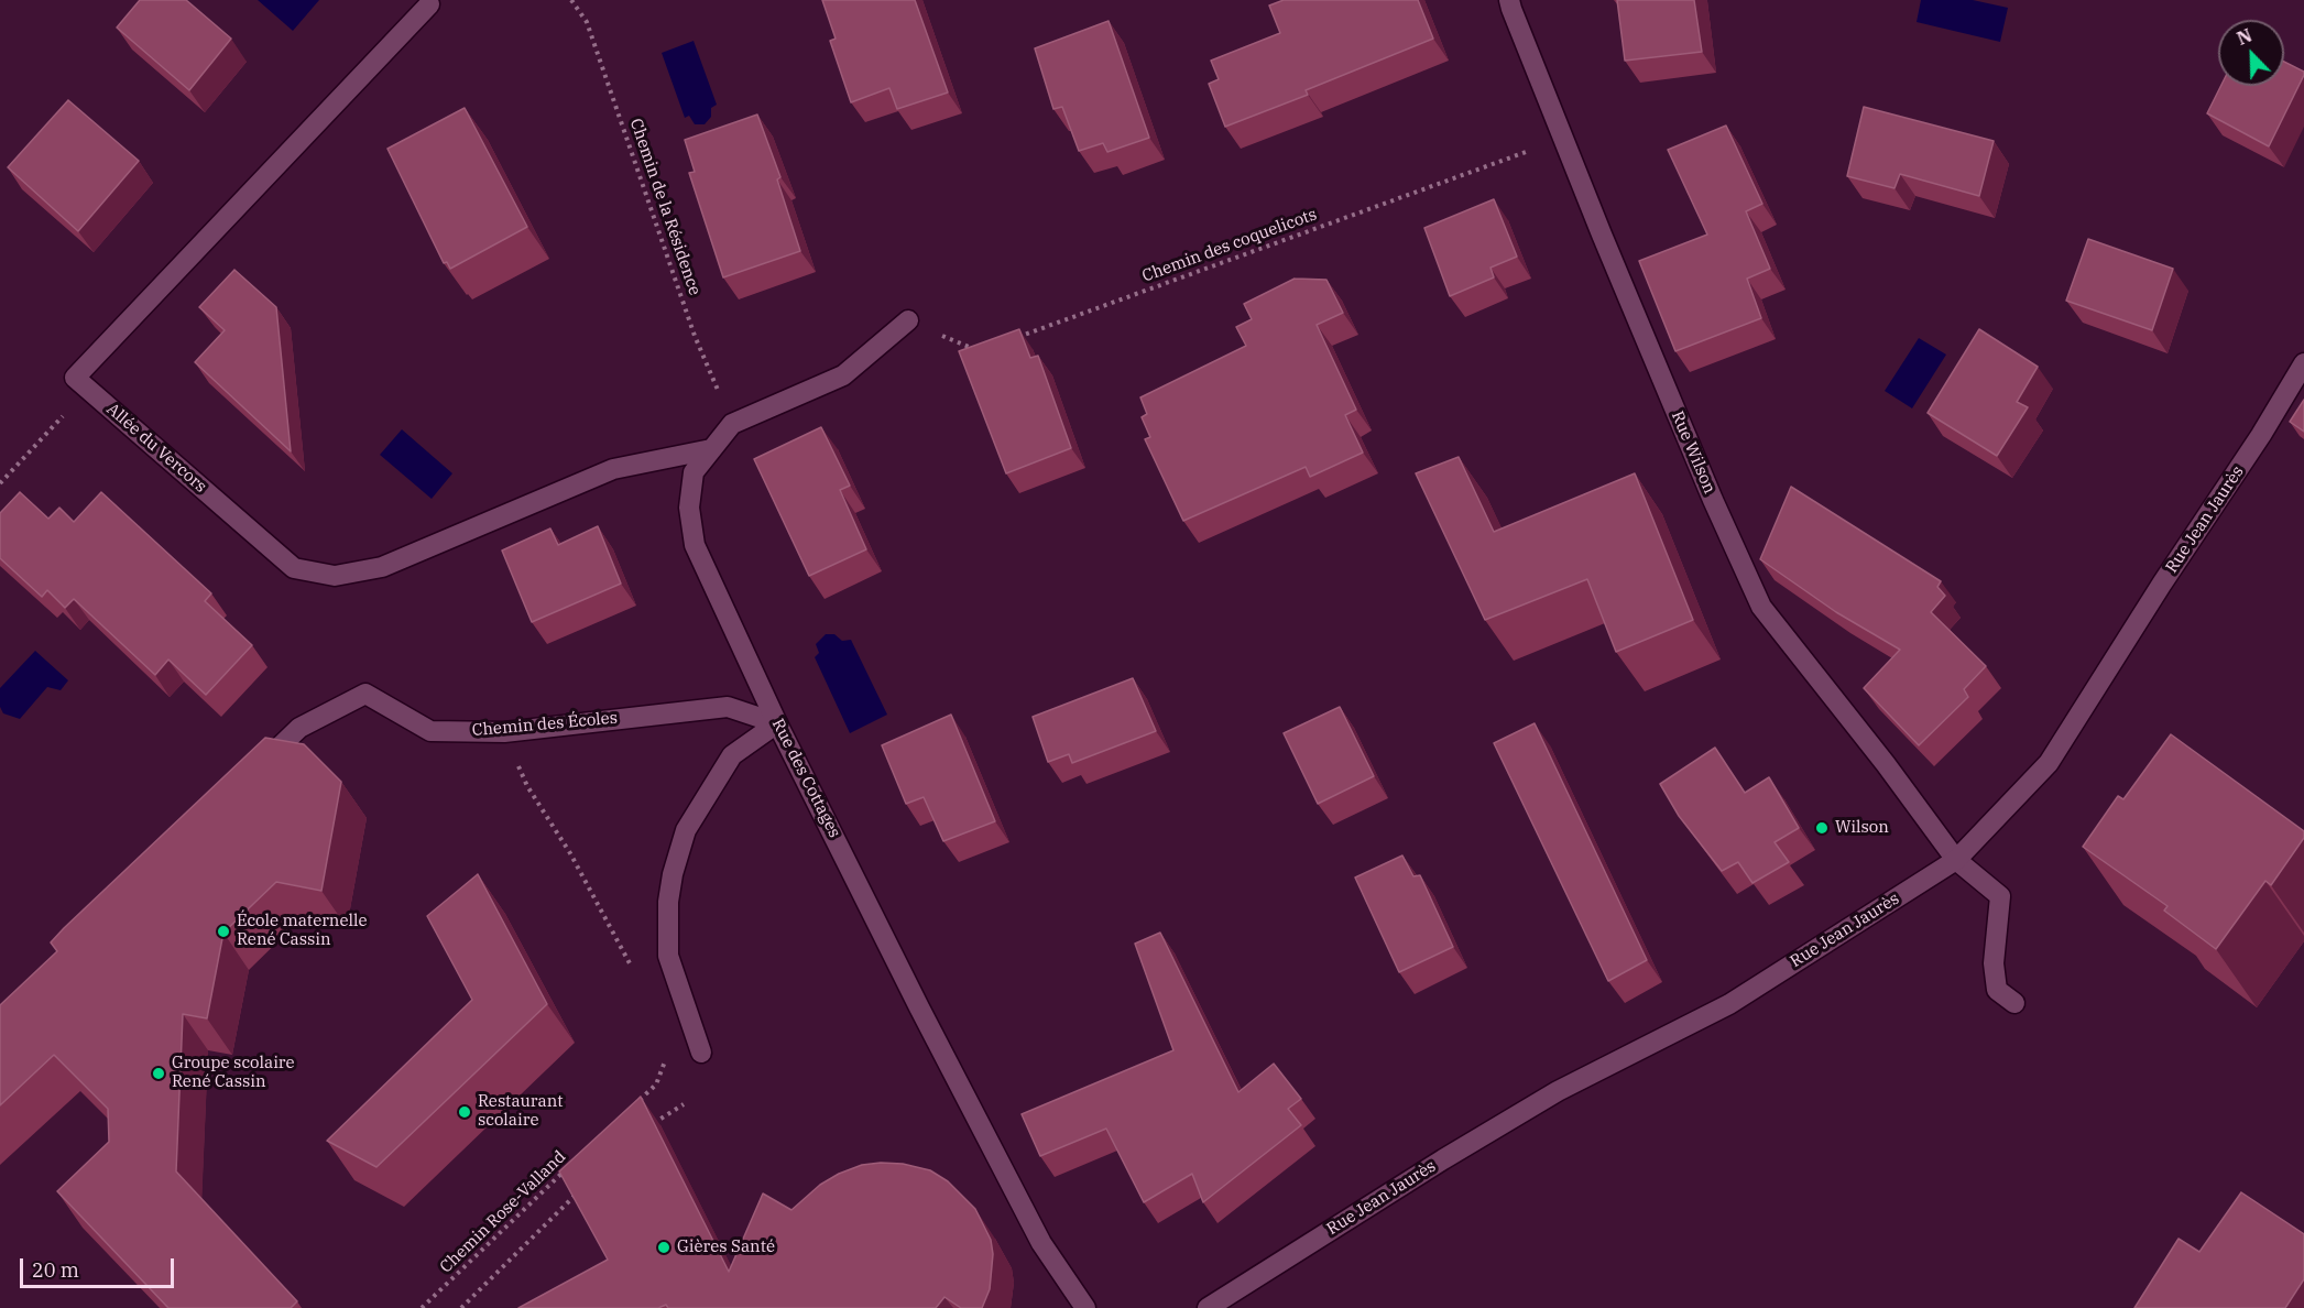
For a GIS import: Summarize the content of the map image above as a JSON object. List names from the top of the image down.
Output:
{
  "streets": {
    "street": [
      "Allée du Vercors",
      "Rue Wilson",
      "Rue Jean Jaurès",
      "Chemin des Écoles",
      "Rue des Cottages"
    ],
    "path": ["Chemin de la Résidence", "Chemin des coquelicots", "Chemin Rose-Valland"]
  },
  "crossings": [
    ["Chemin de la Résidence", "Rue des Cottages"],
    ["Chemin des coquelicots", "Rue Wilson"],
    ["Allée du Vercors", "Rue des Cottages"],
    ["Rue Wilson", "Rue Jean Jaurès"],
    ["Chemin des Écoles", "Rue des Cottages"]
  ],
  "places": [
    "Wilson",
    "École maternelle René Cassin",
    "Groupe scolaire René Cassin",
    "Restaurant scolaire",
    "Gières Santé"
  ],
  "scale_bar": "20 m",
  "north": "top left"
}
